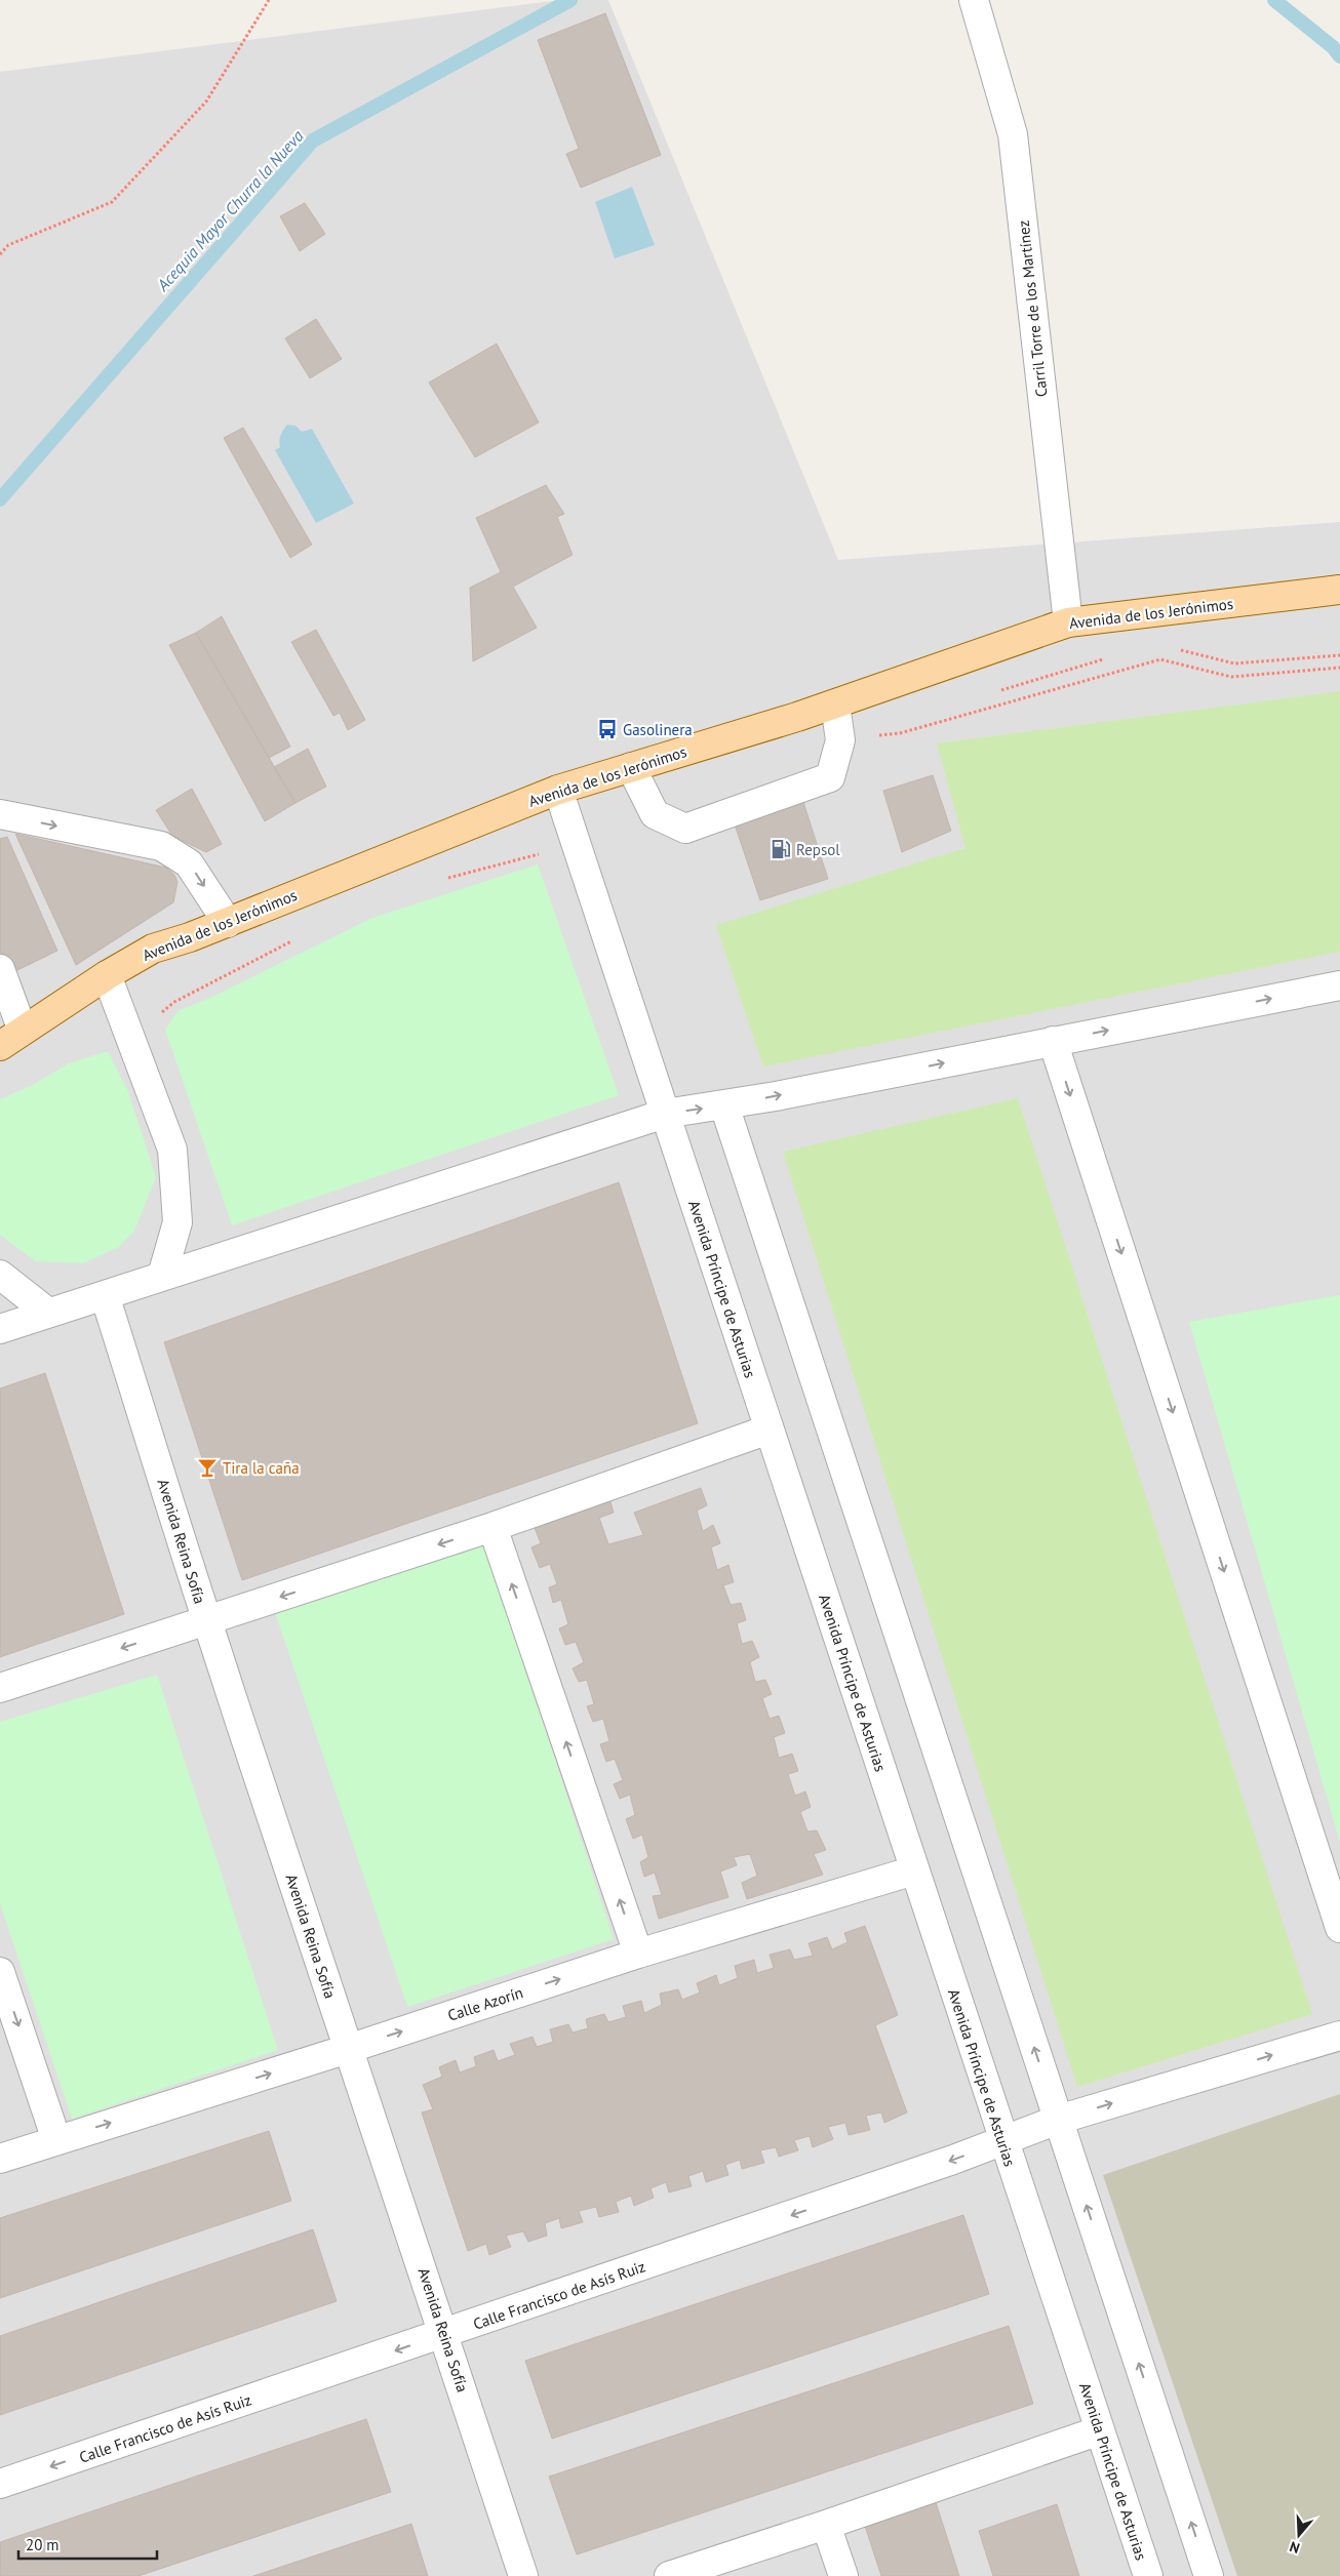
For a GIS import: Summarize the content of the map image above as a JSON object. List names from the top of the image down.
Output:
{
  "streets": {
    "main road": ["Avenida de los Jerónimos"],
    "street": [
      "Carril Torre de los Martínez",
      "Avenida Príncipe de Asturias",
      "Avenida Reina Sofía",
      "Calle Azorín",
      "Calle Francisco de Asís Ruiz"
    ]
  },
  "crossings": [
    ["Carril Torre de los Martínez", "Avenida de los Jerónimos"],
    ["Avenida de los Jerónimos", "Avenida Príncipe de Asturias"],
    ["Avenida Príncipe de Asturias", "Calle Azorín"],
    ["Avenida Príncipe de Asturias", "Calle Francisco de Asís Ruiz"],
    ["Avenida Reina Sofía", "Calle Azorín"],
    ["Avenida Reina Sofía", "Calle Francisco de Asís Ruiz"]
  ],
  "one_way": ["Calle Azorín"],
  "water": ["Acequia Mayor Churra la Nueva"],
  "places": {
    "bus stop": ["Gasolinera"],
    "fuel station": ["Repsol"],
    "bar": ["Tira la caña"]
  },
  "scale_bar": "20 m",
  "north": "bottom"
}
